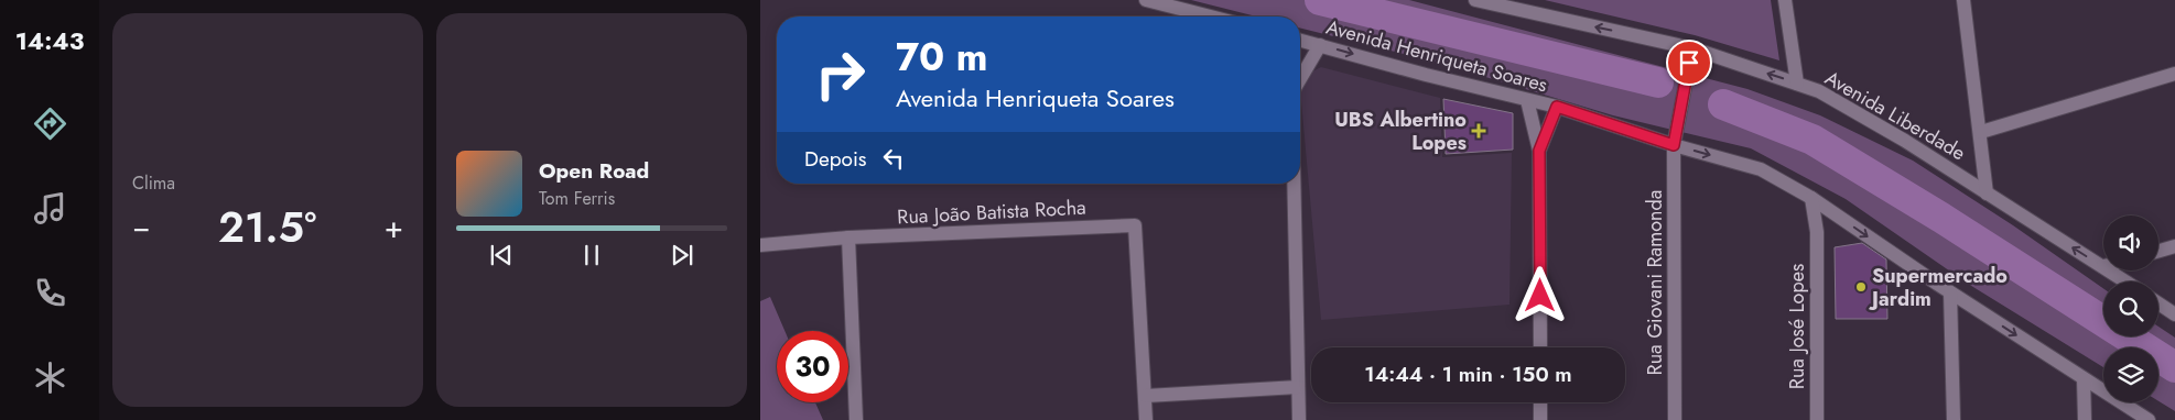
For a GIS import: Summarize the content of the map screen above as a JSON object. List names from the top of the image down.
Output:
{
  "streets": {
    "street": [
      "Avenida Henriqueta Soares",
      "Avenida Liberdade",
      "Rua João Batista Rocha",
      "Rua Giovani Ramonda",
      "Rua José Lopes"
    ]
  },
  "crossings": [
    ["Avenida Henriqueta Soares", "Rua Giovani Ramonda"],
    ["Avenida Henriqueta Soares", "Rua José Lopes"],
    ["Avenida Liberdade", "Rua Giovani Ramonda"]
  ],
  "one_way": ["Avenida Henriqueta Soares", "Avenida Liberdade"],
  "places": {
    "health": ["UBS Albertino Lopes"],
    "other": ["Supermercado Jardim"]
  },
  "page": {
    "tabs": "14:43",
    "tile": "Clima",
    "turn": ["70 m", "Avenida Henriqueta Soares"],
    "then": "Depois",
    "song": ["Open Road", "Tom Ferris"],
    "heat": ["−", "21.5°", "+"],
    "limit": "30",
    "trip": "14:44 · 1 min · 150 m"
  }
}
